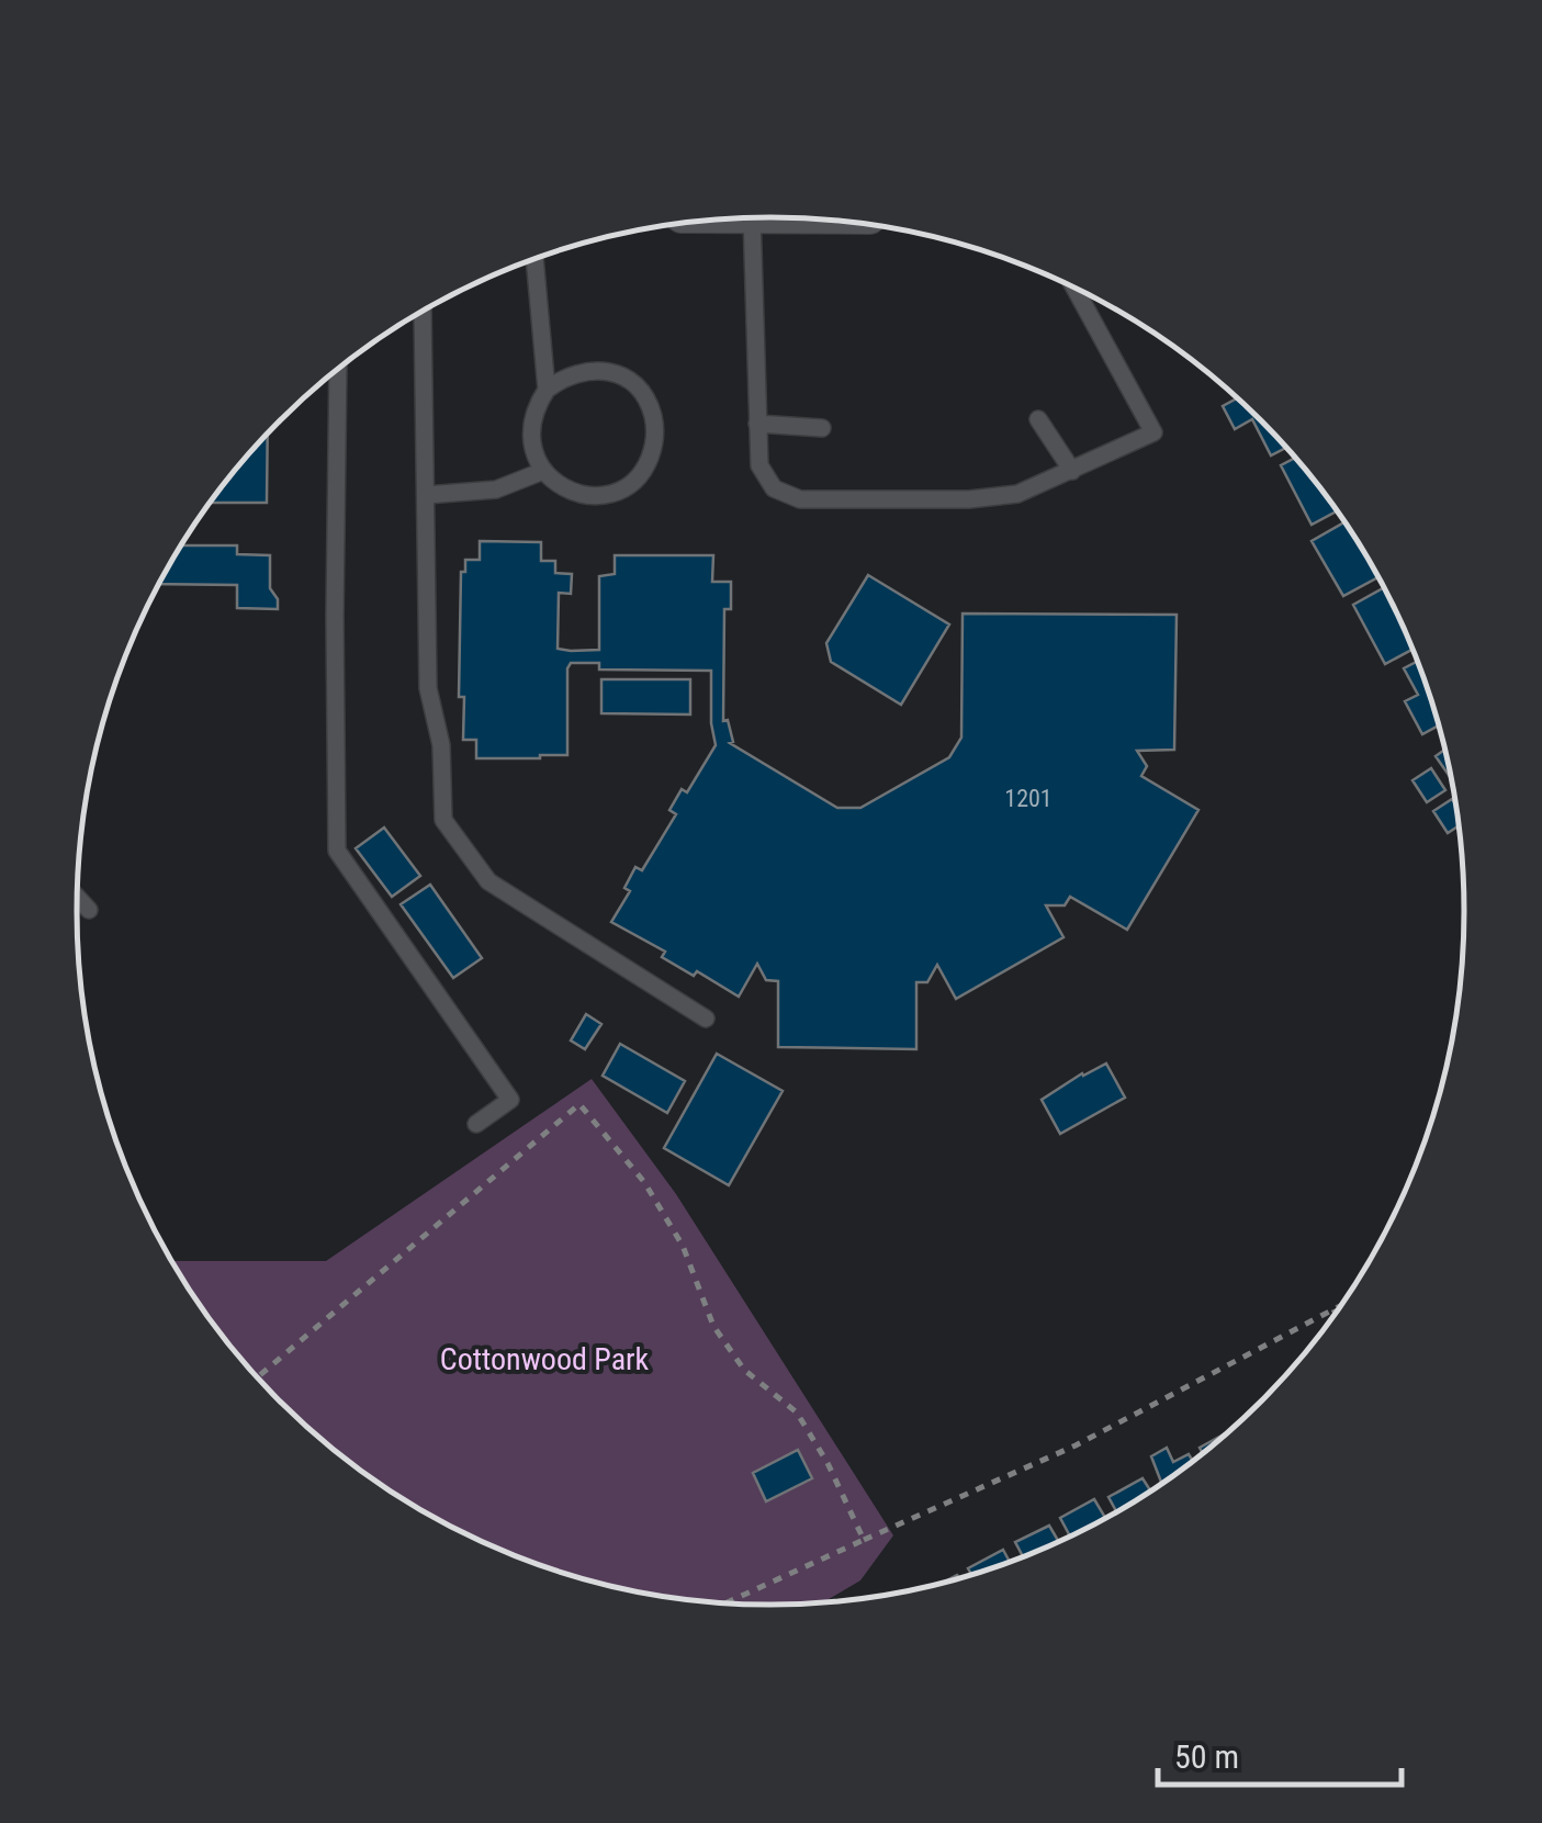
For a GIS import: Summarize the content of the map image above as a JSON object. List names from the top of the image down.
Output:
{
  "parks": ["Cottonwood Park"],
  "house_numbers": ["1201"],
  "scale_bar": "50 m"
}
